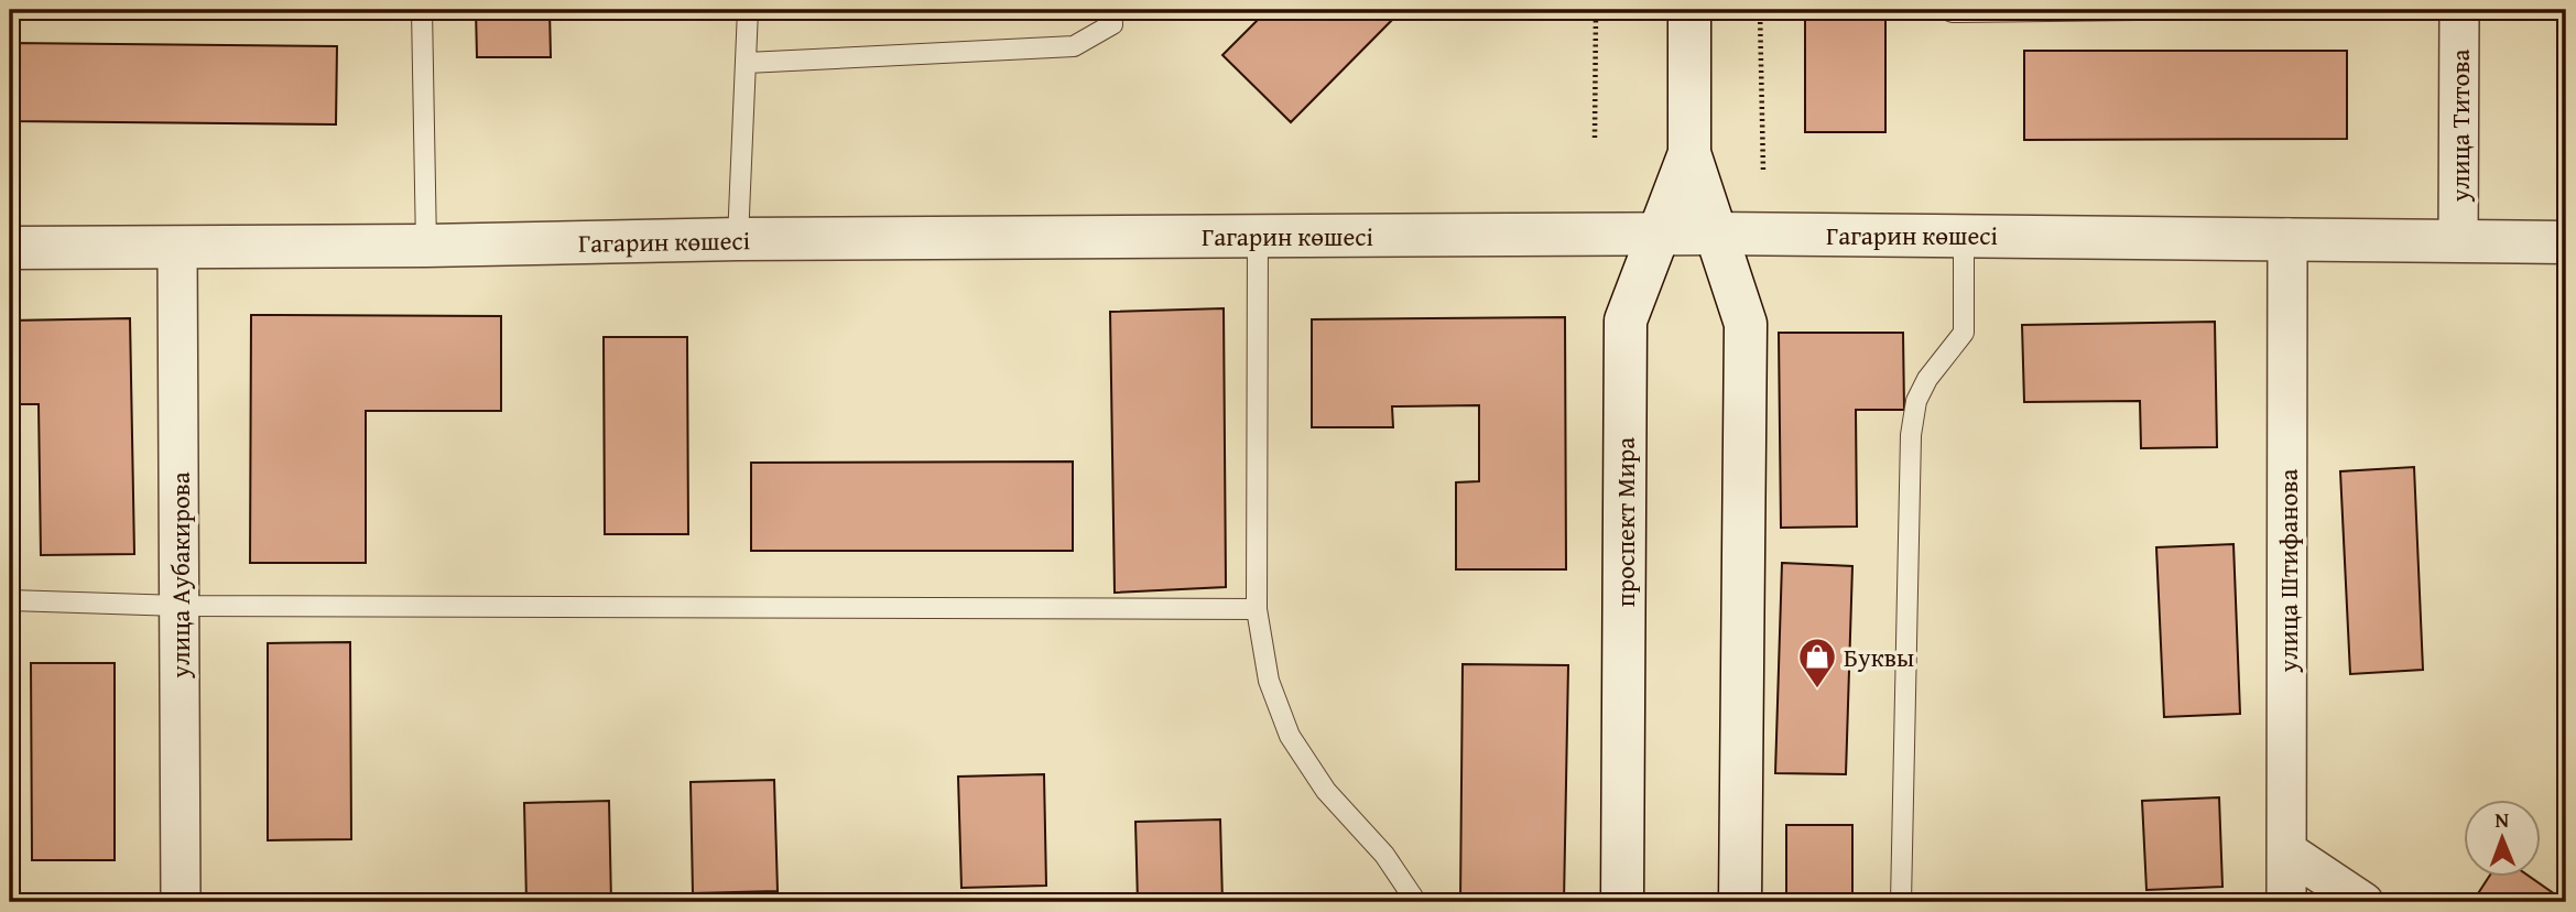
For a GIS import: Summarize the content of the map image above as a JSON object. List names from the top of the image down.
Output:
{
  "streets": {
    "street": [
      "улица Титова",
      "Гагарин көшесі",
      "проспект Мира",
      "улица Штифанова",
      "улица Аубакирова"
    ]
  },
  "crossings": [
    ["улица Титова", "Гагарин көшесі"],
    ["Гагарин көшесі", "проспект Мира"],
    ["Гагарин көшесі", "улица Штифанова"],
    ["Гагарин көшесі", "улица Аубакирова"]
  ],
  "places": {
    "shop": ["Буквы"]
  },
  "north": "top"
}
